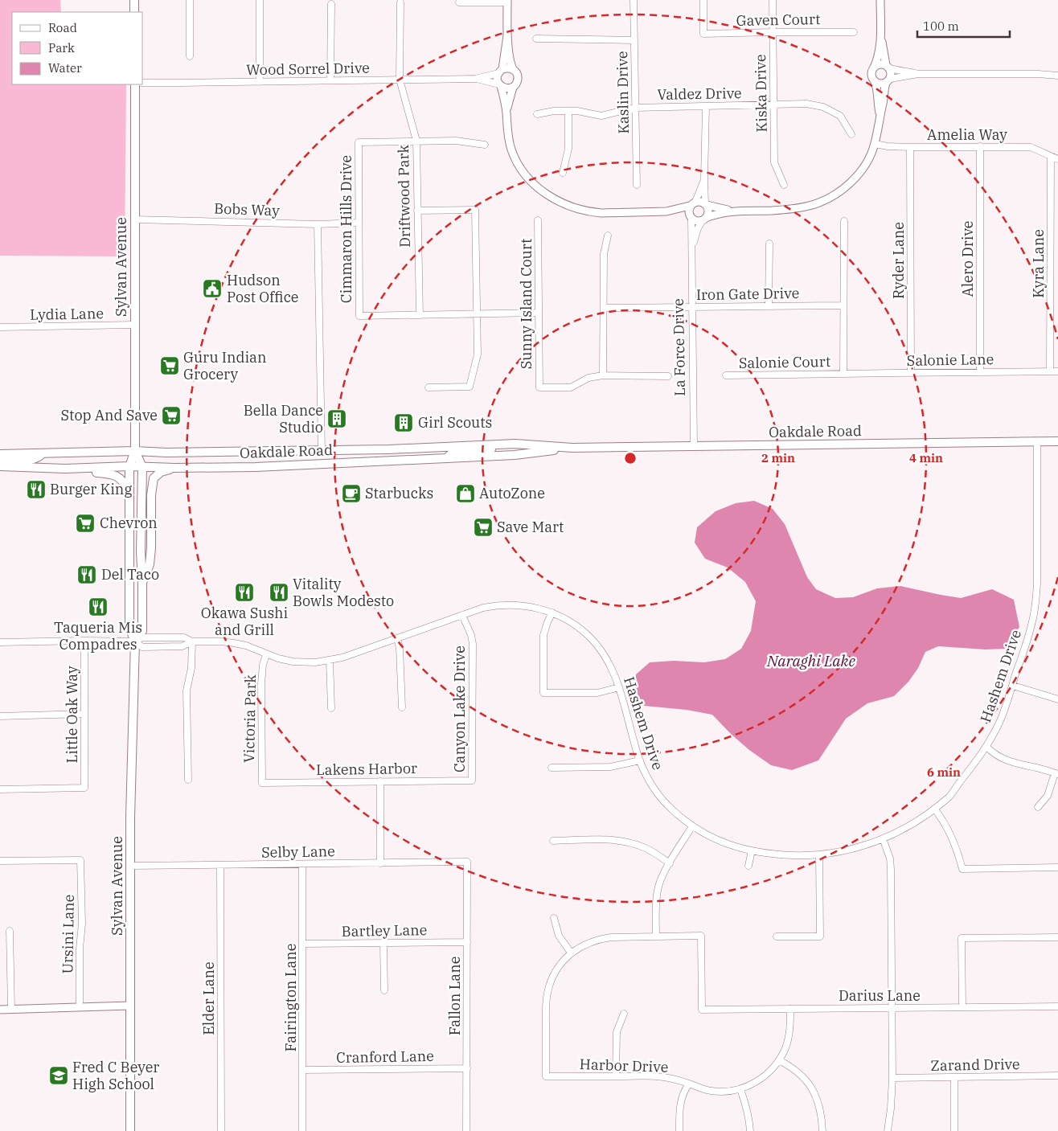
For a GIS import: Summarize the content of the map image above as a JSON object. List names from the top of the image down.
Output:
{
  "streets": {
    "main road": ["Sylvan Avenue", "Oakdale Road"],
    "street": [
      "Gaven Court",
      "Wood Sorrel Drive",
      "Kaslin Drive",
      "Kiska Drive",
      "Valdez Drive",
      "Amelia Way",
      "Driftwood Park",
      "Bobs Way",
      "Cimmaron Hills Drive",
      "Alero Drive",
      "Ryder Lane",
      "Kyra Lane",
      "Iron Gate Drive",
      "Sunny Island Court",
      "Lydia Lane",
      "La Force Drive",
      "Salonie Lane",
      "Salonie Court",
      "Hashem Drive",
      "Canyon Lake Drive",
      "Little Oak Way",
      "Victoria Park",
      "Lakens Harbor",
      "Selby Lane",
      "Bartley Lane",
      "Ursini Lane",
      "Fallon Lane",
      "Darius Lane",
      "Fairington Lane",
      "Elder Lane",
      "Cranford Lane",
      "Zarand Drive",
      "Harbor Drive"
    ]
  },
  "crossings": [
    ["Gaven Court", "Kiska Drive"],
    ["Wood Sorrel Drive", "Driftwood Park"],
    ["Kaslin Drive", "Valdez Drive"],
    ["Kiska Drive", "Valdez Drive"],
    ["Valdez Drive", "La Force Drive"],
    ["Amelia Way", "Alero Drive"],
    ["Amelia Way", "Ryder Lane"],
    ["Amelia Way", "Kyra Lane"],
    ["Driftwood Park", "Cimmaron Hills Drive"],
    ["Bobs Way", "Cimmaron Hills Drive"],
    ["Bobs Way", "Sylvan Avenue"],
    ["Alero Drive", "Salonie Lane"],
    ["Ryder Lane", "Salonie Lane"],
    ["Kyra Lane", "Salonie Lane"],
    ["Sylvan Avenue", "Lydia Lane"],
    ["Sylvan Avenue", "Oakdale Road"],
    ["Sylvan Avenue", "Hashem Drive"],
    ["Sylvan Avenue", "Selby Lane"],
    ["Iron Gate Drive", "La Force Drive"],
    ["La Force Drive", "Oakdale Road"],
    ["Salonie Lane", "Salonie Court"],
    ["Oakdale Road", "Hashem Drive"],
    ["Hashem Drive", "Canyon Lake Drive"],
    ["Hashem Drive", "Victoria Park"],
    ["Canyon Lake Drive", "Lakens Harbor"],
    ["Victoria Park", "Lakens Harbor"],
    ["Selby Lane", "Fallon Lane"],
    ["Selby Lane", "Fairington Lane"],
    ["Selby Lane", "Elder Lane"],
    ["Bartley Lane", "Fallon Lane"],
    ["Bartley Lane", "Fairington Lane"],
    ["Fallon Lane", "Cranford Lane"],
    ["Darius Lane", "Harbor Drive"],
    ["Fairington Lane", "Cranford Lane"]
  ],
  "water": ["Naraghi Lake"],
  "places": {
    "public building": ["Hudson Post Office"],
    "supermarket": [
      "Guru Indian Grocery",
      "Stop And Save",
      "Chevron",
      "Save Mart"
    ],
    "building": ["Bella Dance Studio", "Girl Scouts"],
    "restaurant": [
      "Burger King",
      "Del Taco",
      "Okawa Sushi and Grill",
      "Vitality Bowls Modesto",
      "Taqueria Mis Compadres"
    ],
    "cafe": ["Starbucks"],
    "shop": ["AutoZone"],
    "school or university": ["Fred C Beyer High School"]
  },
  "legend": ["Road", "Park", "Water"],
  "scale_bar": "100 m",
  "rings": ["2 min", "4 min", "6 min"]
}
